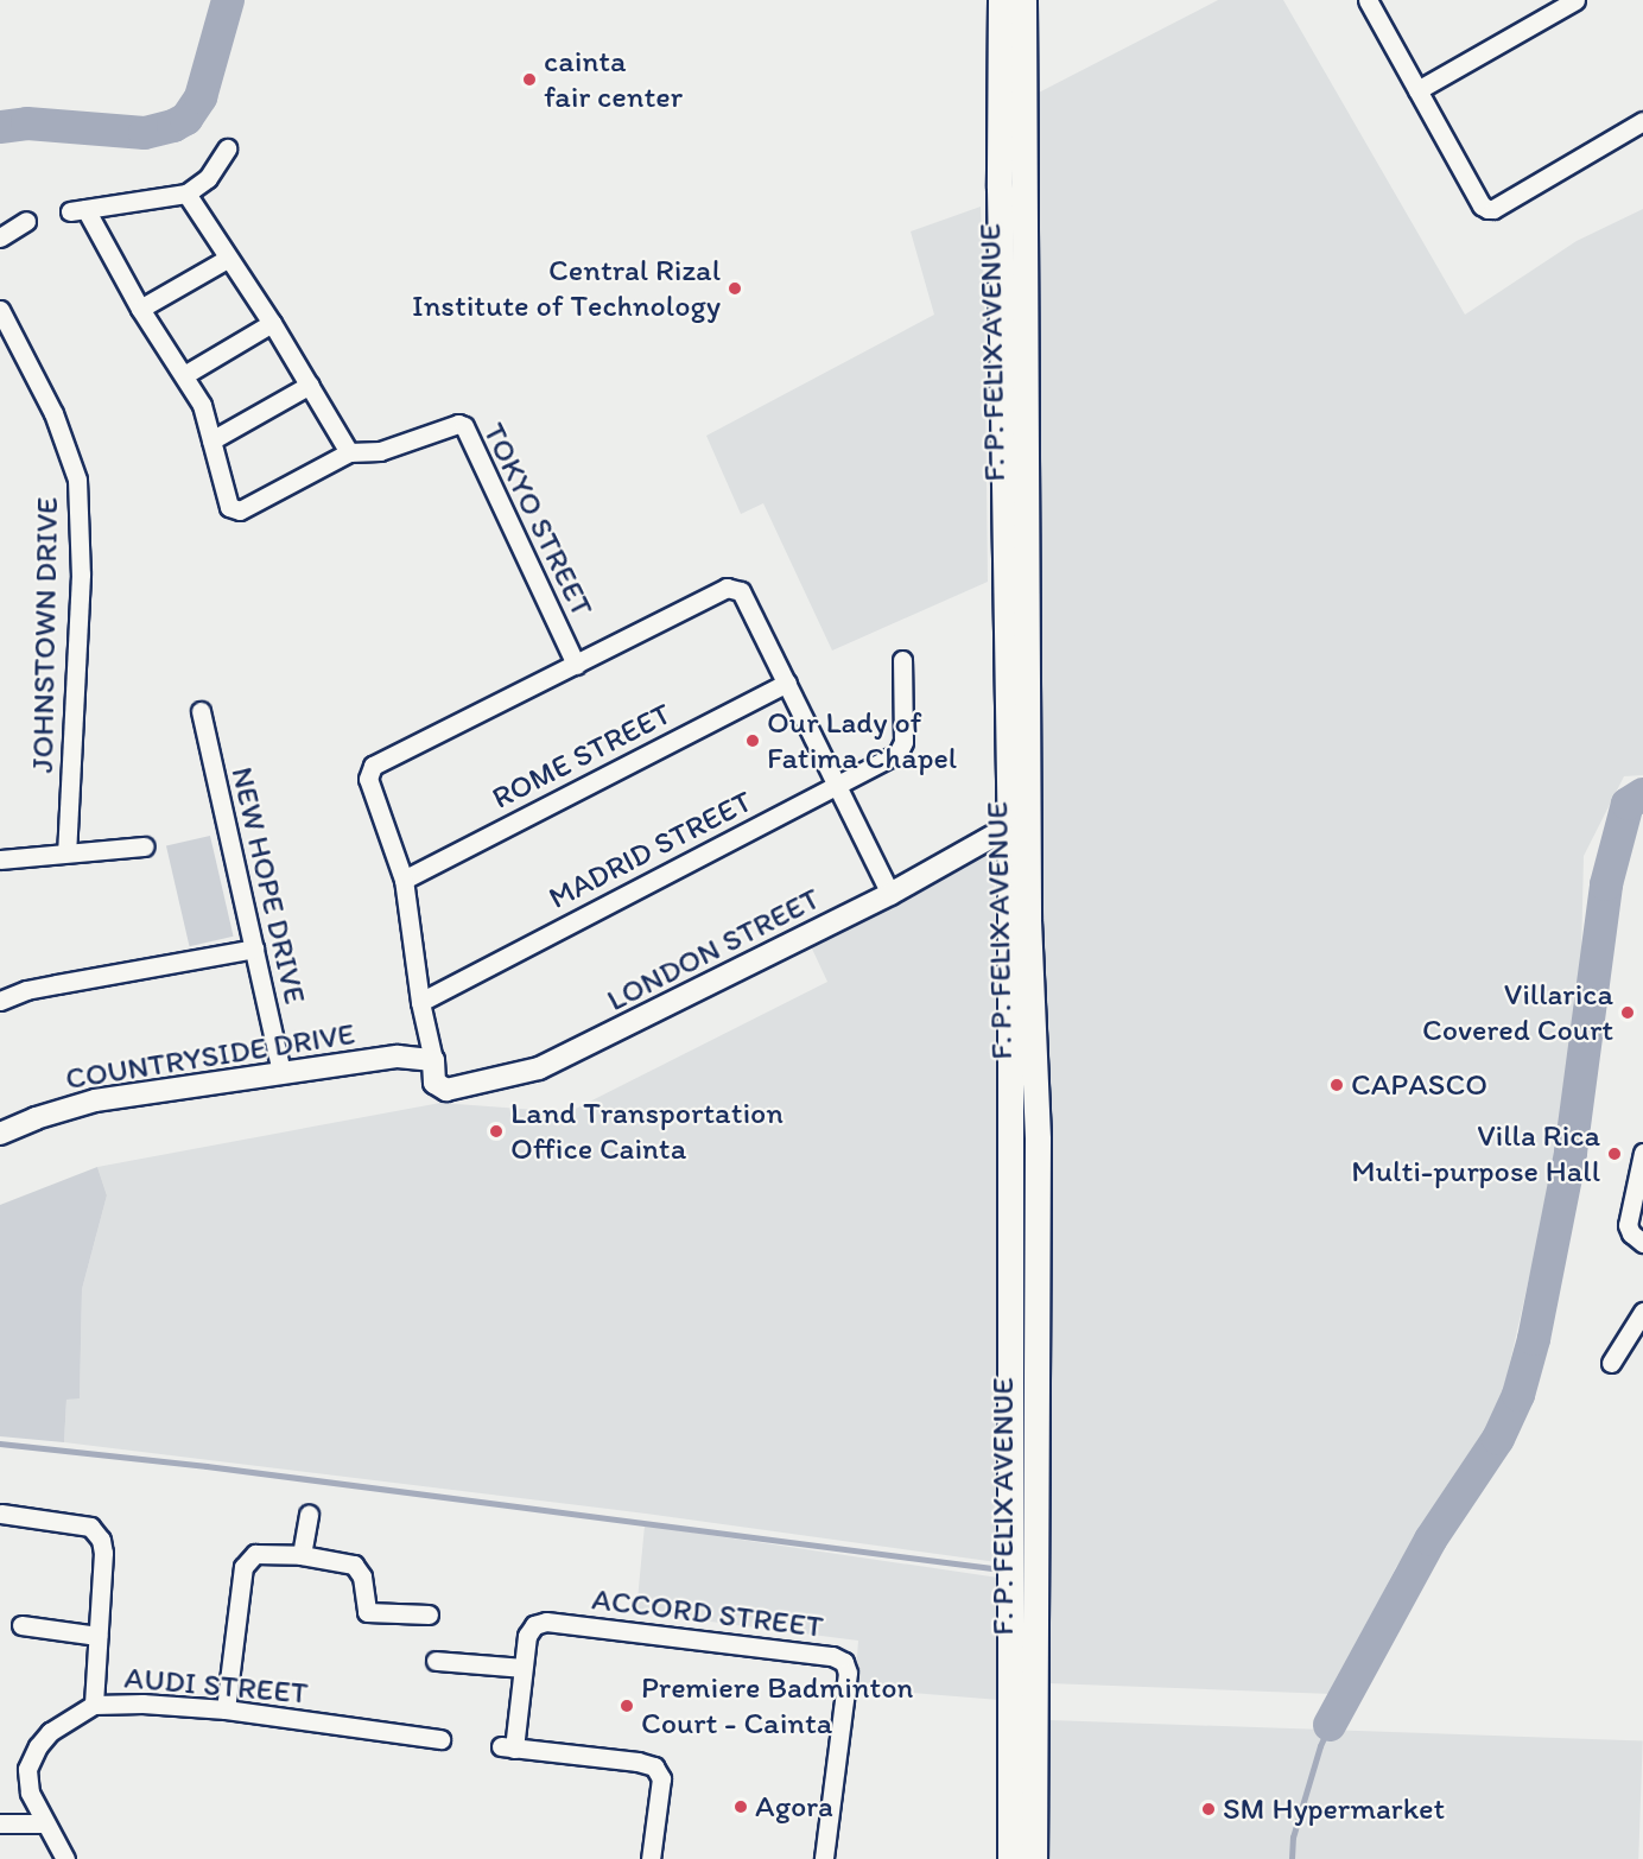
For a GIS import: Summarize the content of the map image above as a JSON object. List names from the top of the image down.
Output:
{
  "streets": {
    "main road": ["F. P. FELIX AVENUE"],
    "street": [
      "TOKYO STREET",
      "JOHNSTOWN DRIVE",
      "ROME STREET",
      "MADRID STREET",
      "NEW HOPE DRIVE",
      "LONDON STREET",
      "COUNTRYSIDE DRIVE",
      "ACCORD STREET",
      "AUDI STREET"
    ]
  },
  "crossings": [
    ["F. P. FELIX AVENUE", "LONDON STREET"],
    ["NEW HOPE DRIVE", "COUNTRYSIDE DRIVE"],
    ["LONDON STREET", "COUNTRYSIDE DRIVE"]
  ],
  "places": [
    "cainta fair center",
    "Central Rizal Institute of Technology",
    "Our Lady of Fatima Chapel",
    "Villarica Covered Court",
    "CAPASCO",
    "Land Transportation Office Cainta",
    "Villa Rica Multi-purpose Hall",
    "Premiere Badminton Court - Cainta",
    "Agora",
    "SM Hypermarket"
  ]
}
